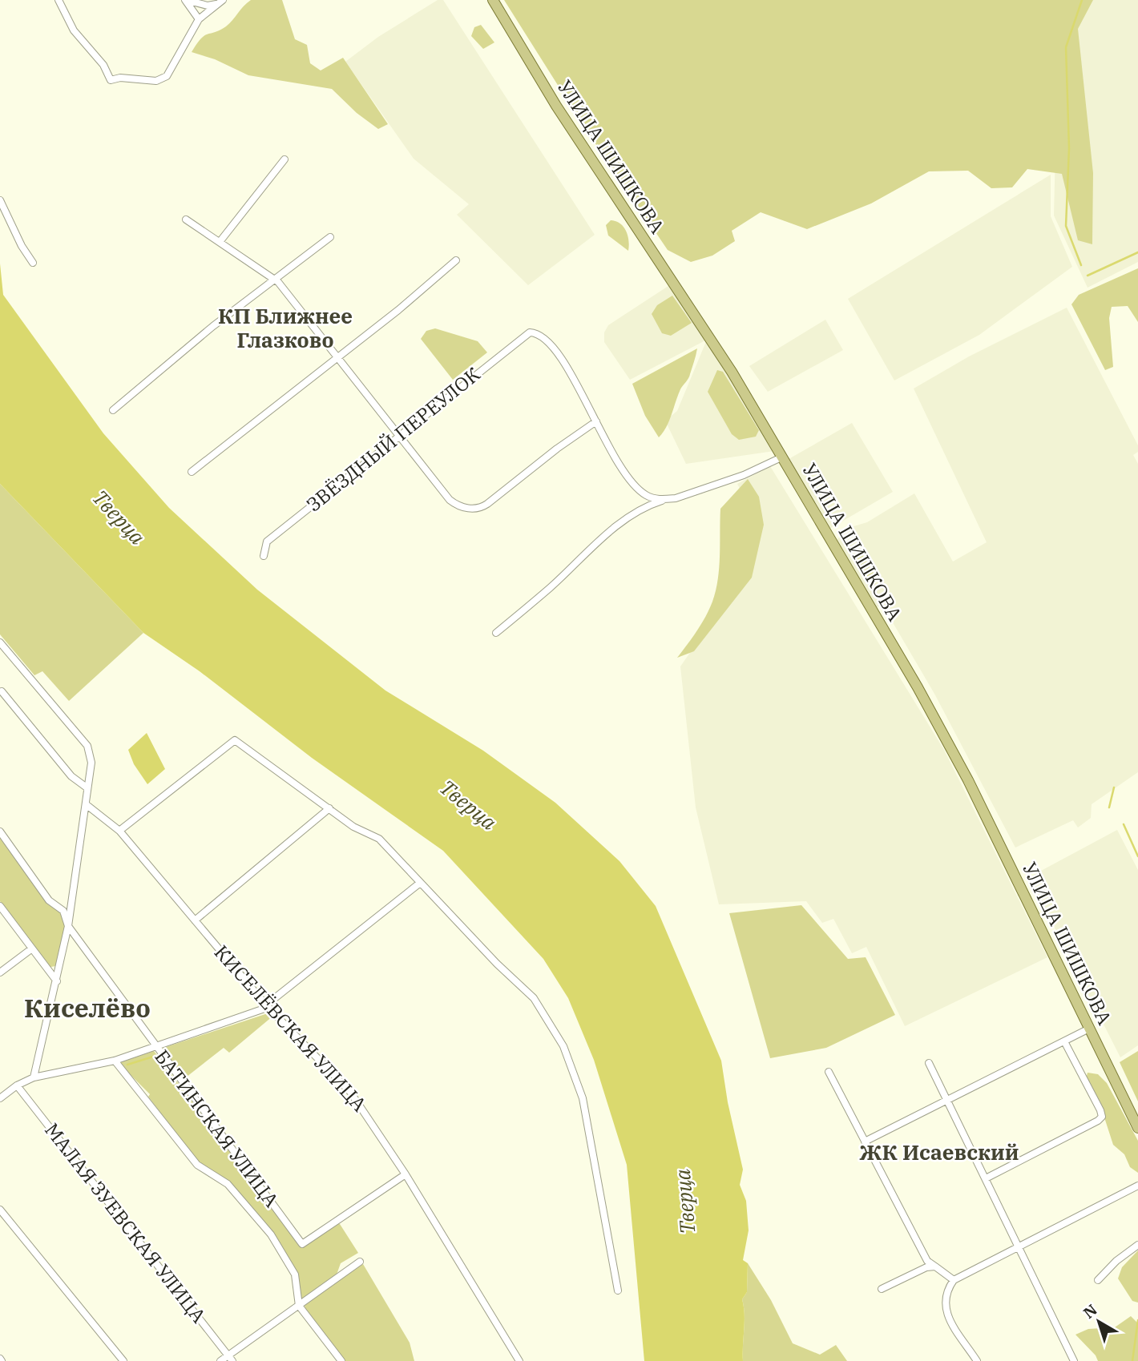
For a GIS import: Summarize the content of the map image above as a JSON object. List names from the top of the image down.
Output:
{
  "streets": {
    "main road": ["УЛИЦА ШИШКОВА"],
    "street": [
      "ЗВЁЗДНЫЙ ПЕРЕУЛОК",
      "КИСЕЛЁВСКАЯ УЛИЦА",
      "БАТИНСКАЯ УЛИЦА",
      "МАЛАЯ ЗУЕВСКАЯ УЛИЦА"
    ]
  },
  "crossings": [
    ["КИСЕЛЁВСКАЯ УЛИЦА", "БАТИНСКАЯ УЛИЦА"]
  ],
  "districts": ["КП Ближнее Глазково", "Киселёво", "ЖК Исаевский"],
  "water": ["Тверца"],
  "north": "top left"
}
